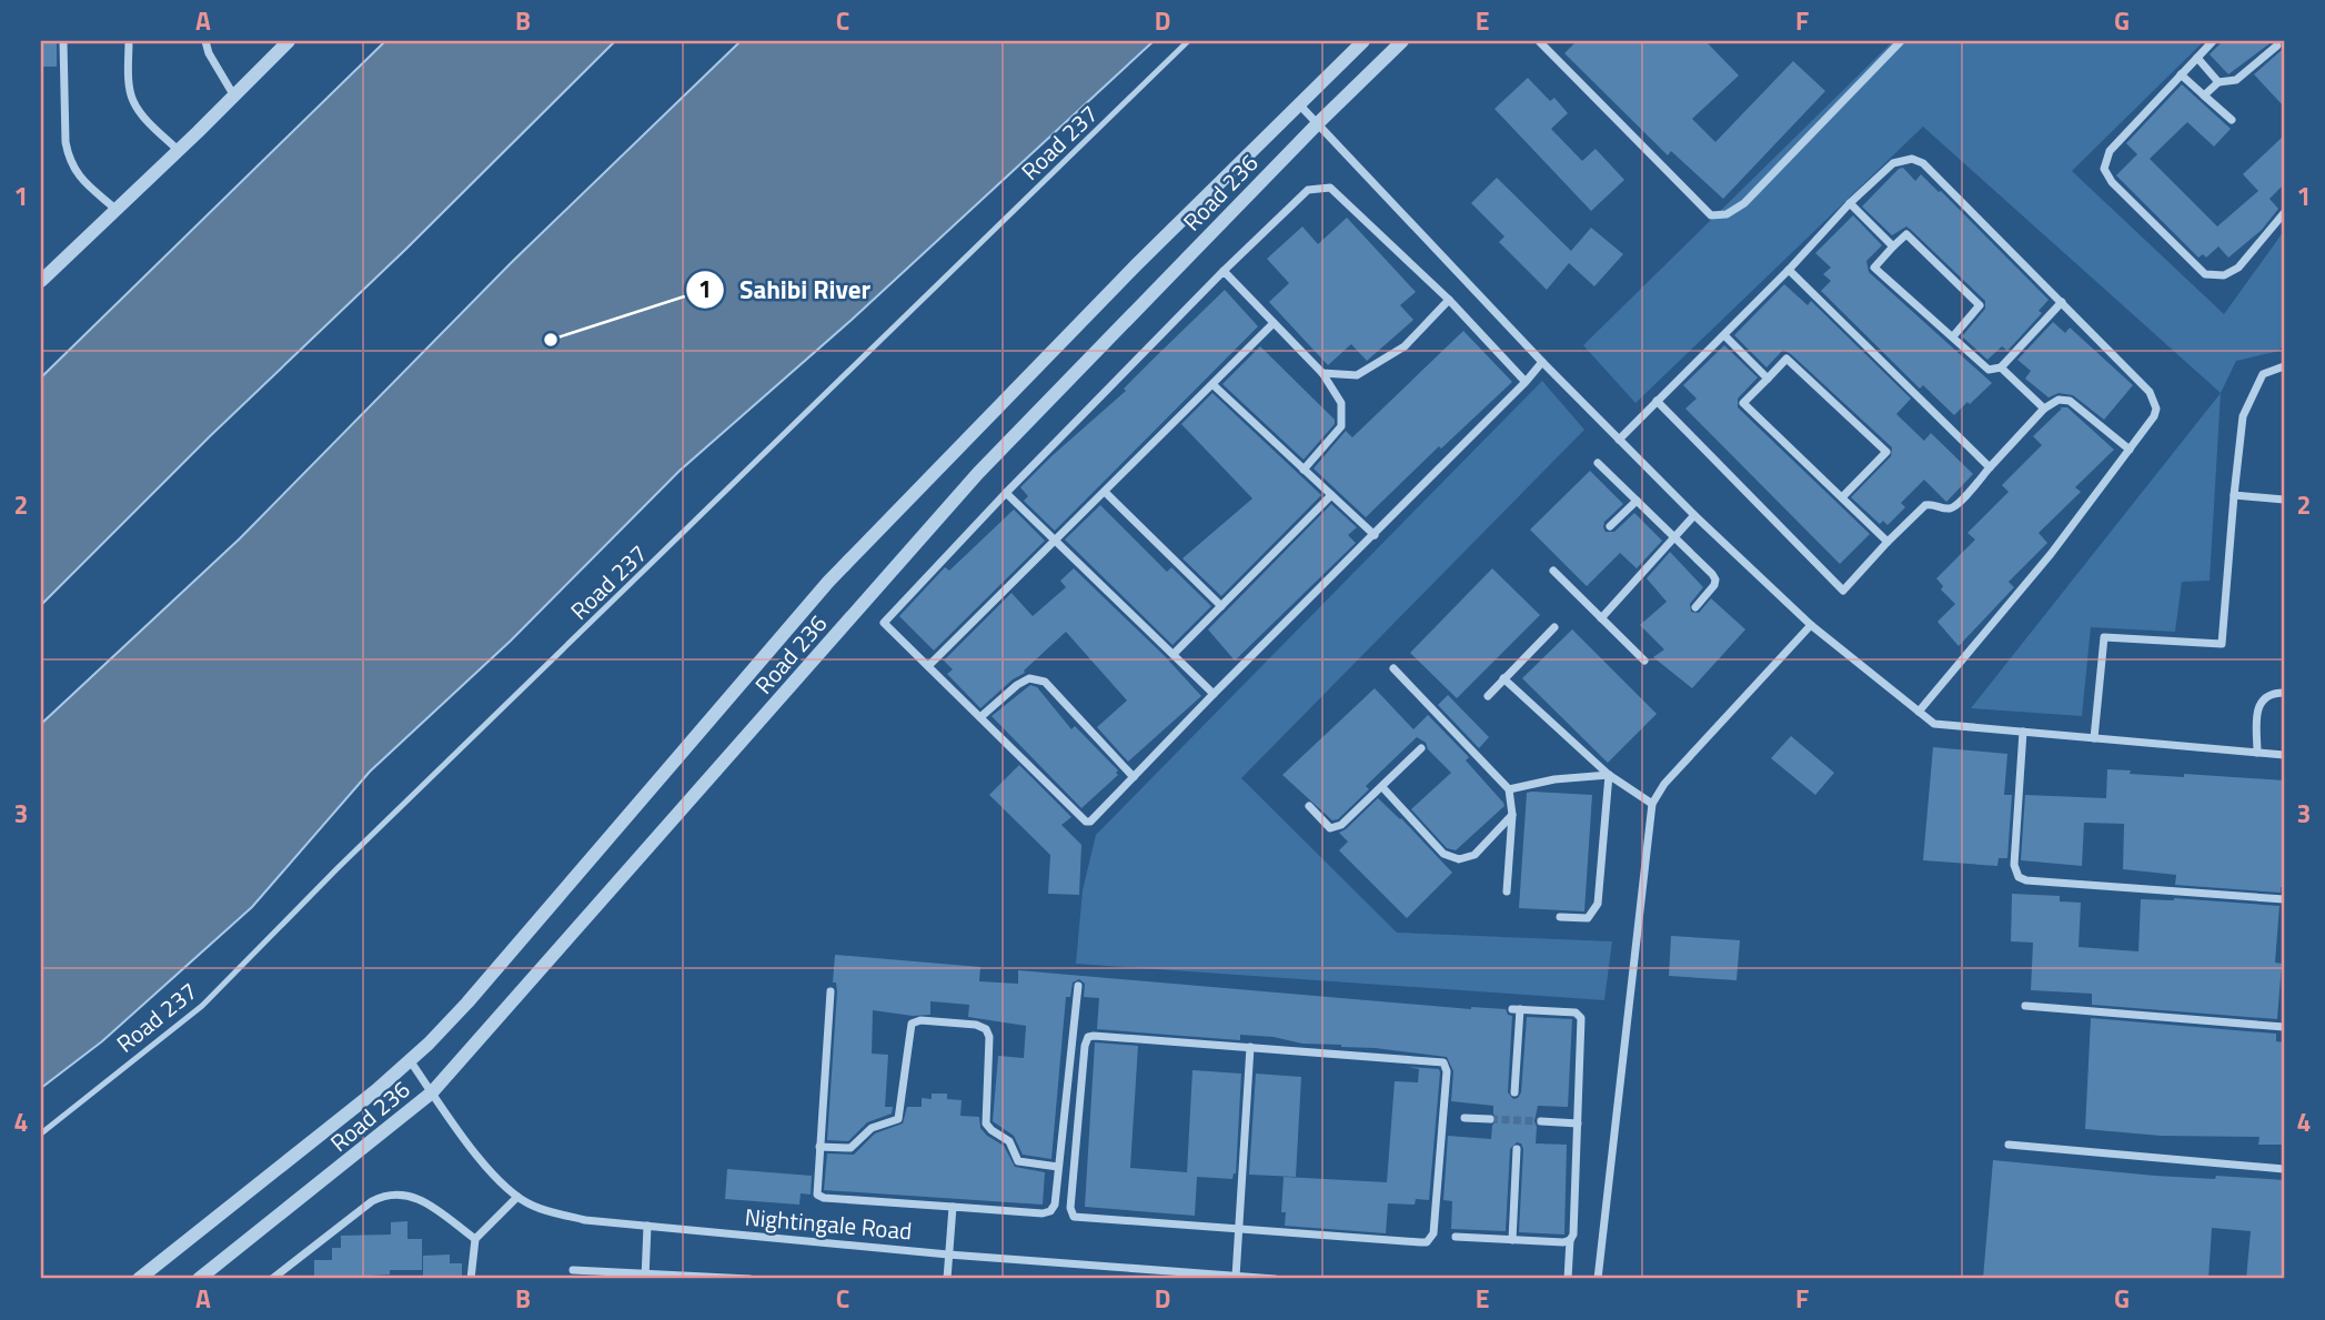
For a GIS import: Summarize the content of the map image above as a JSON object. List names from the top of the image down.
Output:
{
  "streets": {
    "street": ["Road 236", "Nightingale Road"],
    "lane": ["Road 237"]
  },
  "crossings": [
    ["Road 236", "Nightingale Road"]
  ],
  "places": ["Sahibi River"],
  "grid": {
    "columns": [
      "A",
      "B",
      "C",
      "D",
      "E",
      "F",
      "G"
    ],
    "rows": [
      "1",
      "2",
      "3",
      "4"
    ]
  }
}
